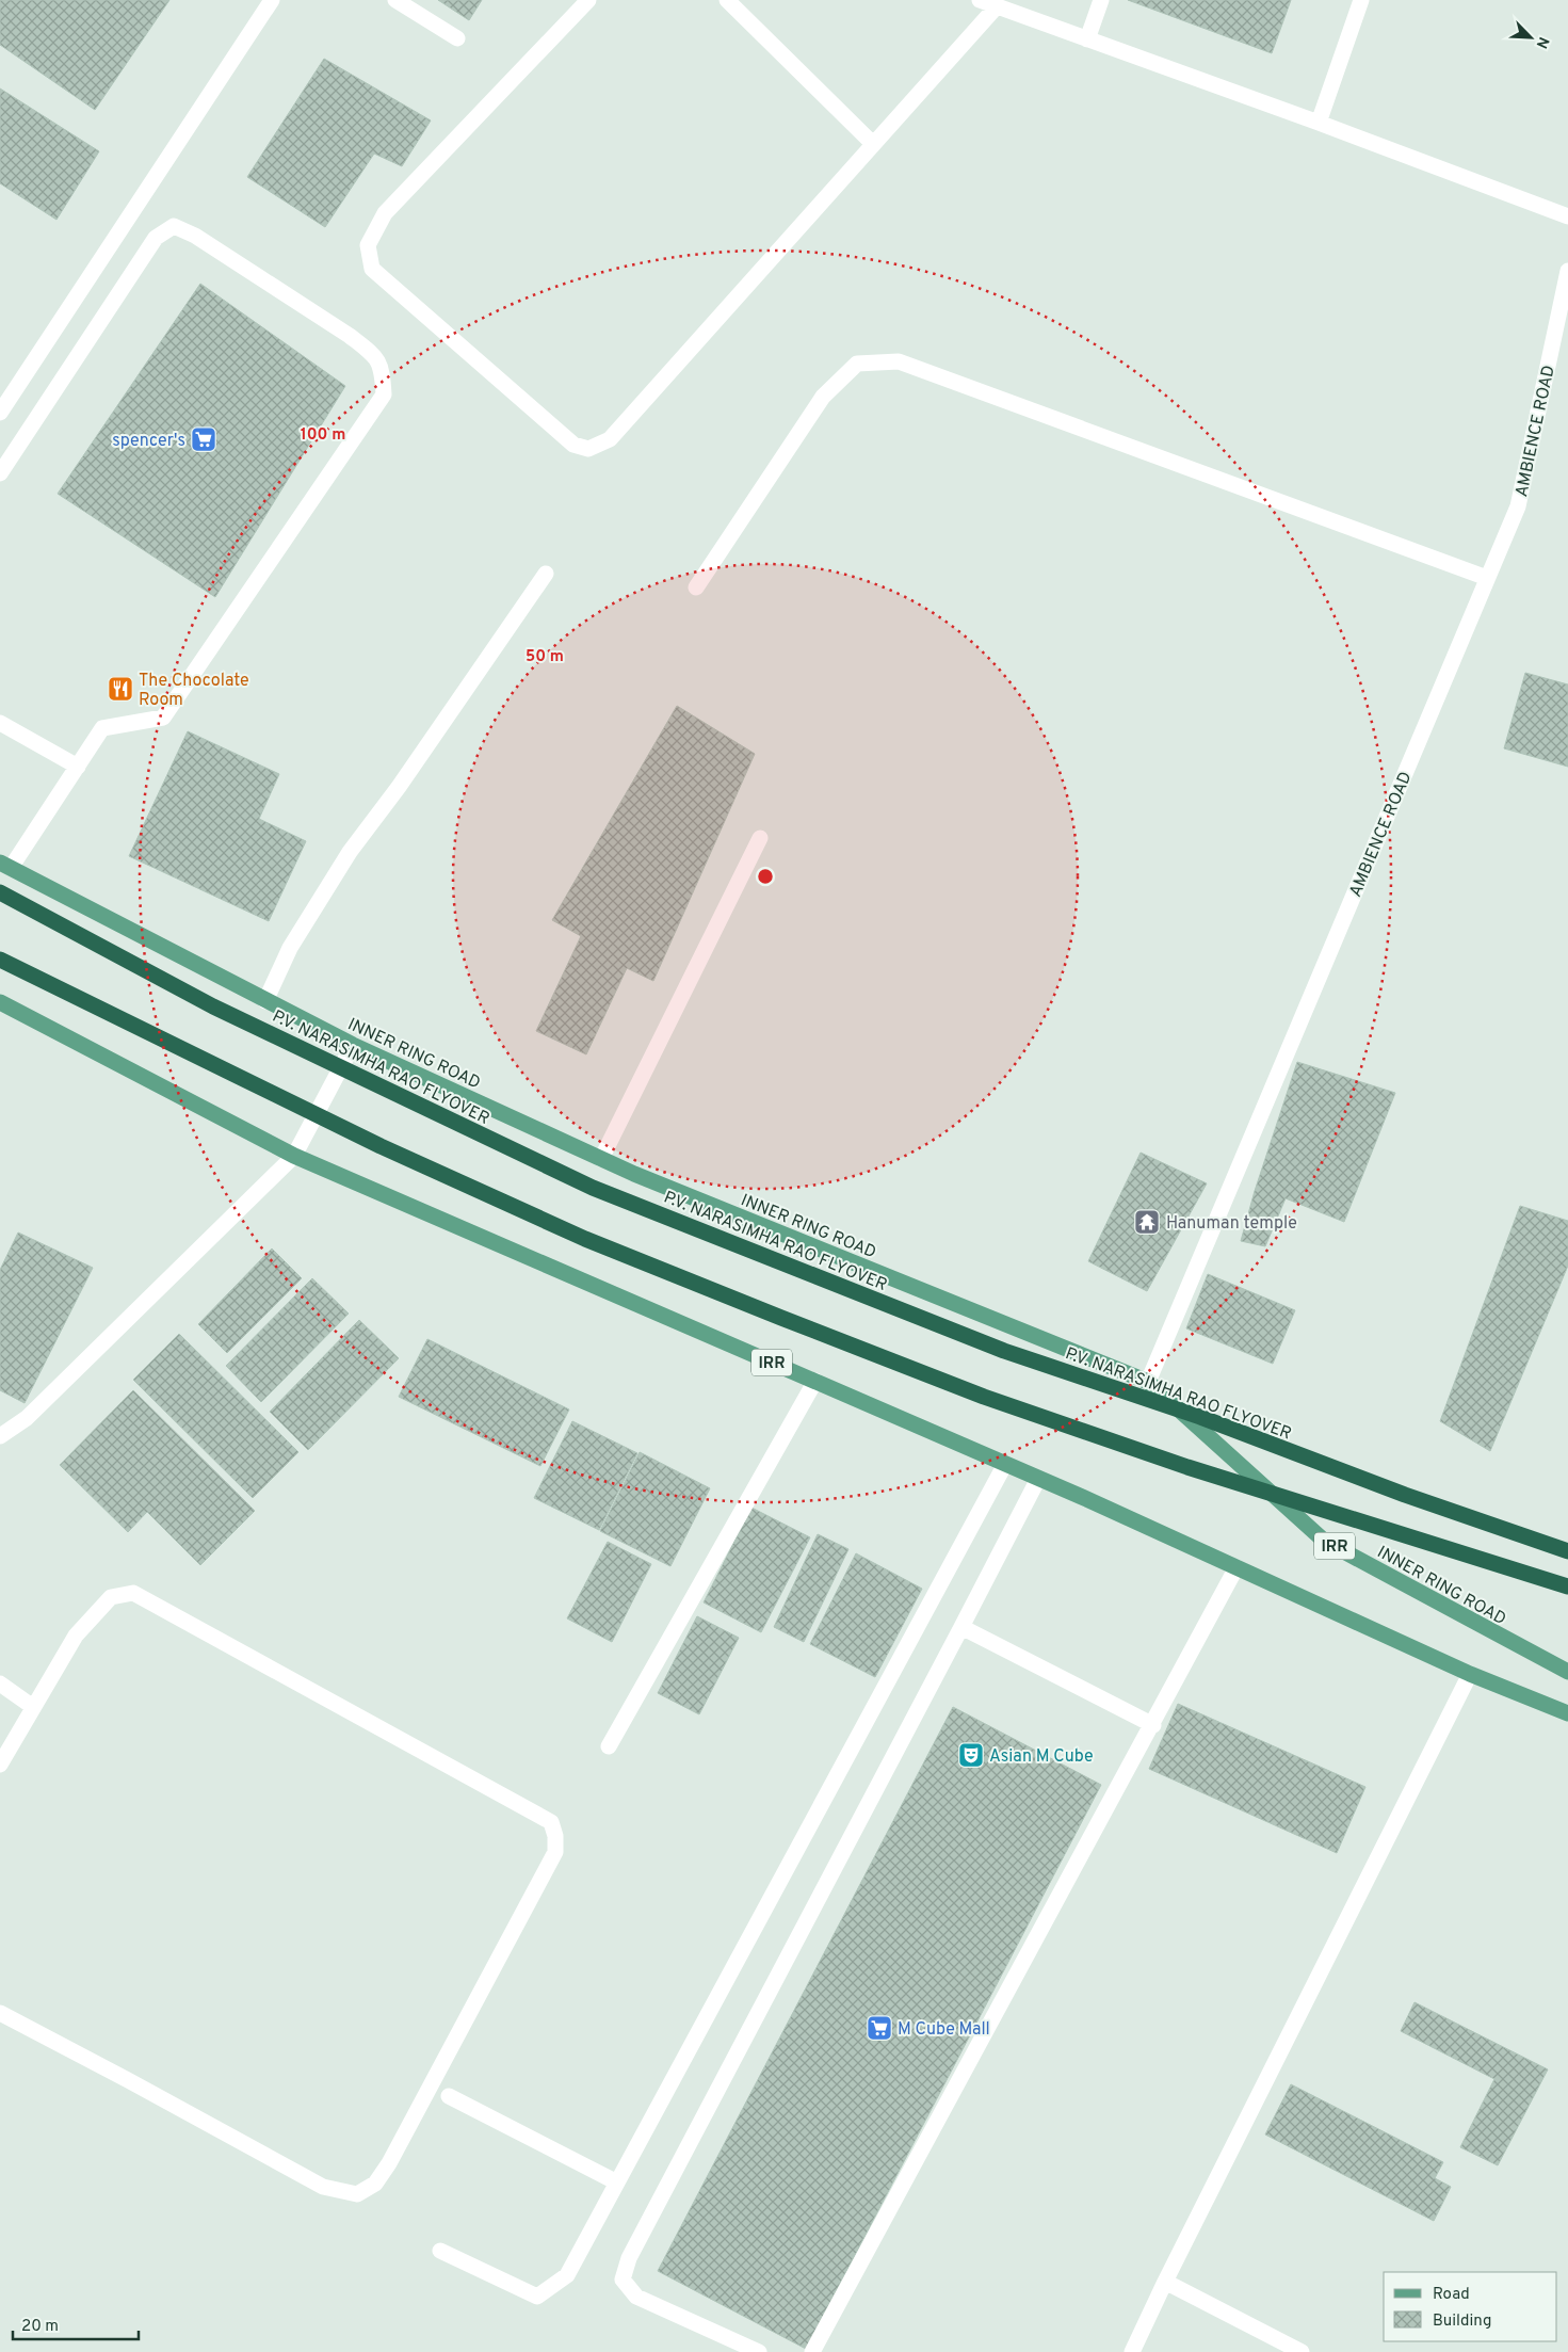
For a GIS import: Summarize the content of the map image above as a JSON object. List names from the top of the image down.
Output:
{
  "streets": {
    "highway": ["P.V. NARASIMHA RAO FLYOVER"],
    "main road": ["INNER RING ROAD", "IRR"],
    "street": ["AMBIENCE ROAD"]
  },
  "crossings": [
    ["AMBIENCE ROAD", "INNER RING ROAD"]
  ],
  "places": {
    "supermarket": ["spencer's", "M Cube Mall"],
    "restaurant": ["The Chocolate Room"],
    "temple": ["Hanuman temple"],
    "theatre": ["Asian M Cube"]
  },
  "legend": ["Road", "Building"],
  "scale_bar": "20 m",
  "north": "bottom right",
  "rings": ["100 m", "50 m"]
}
